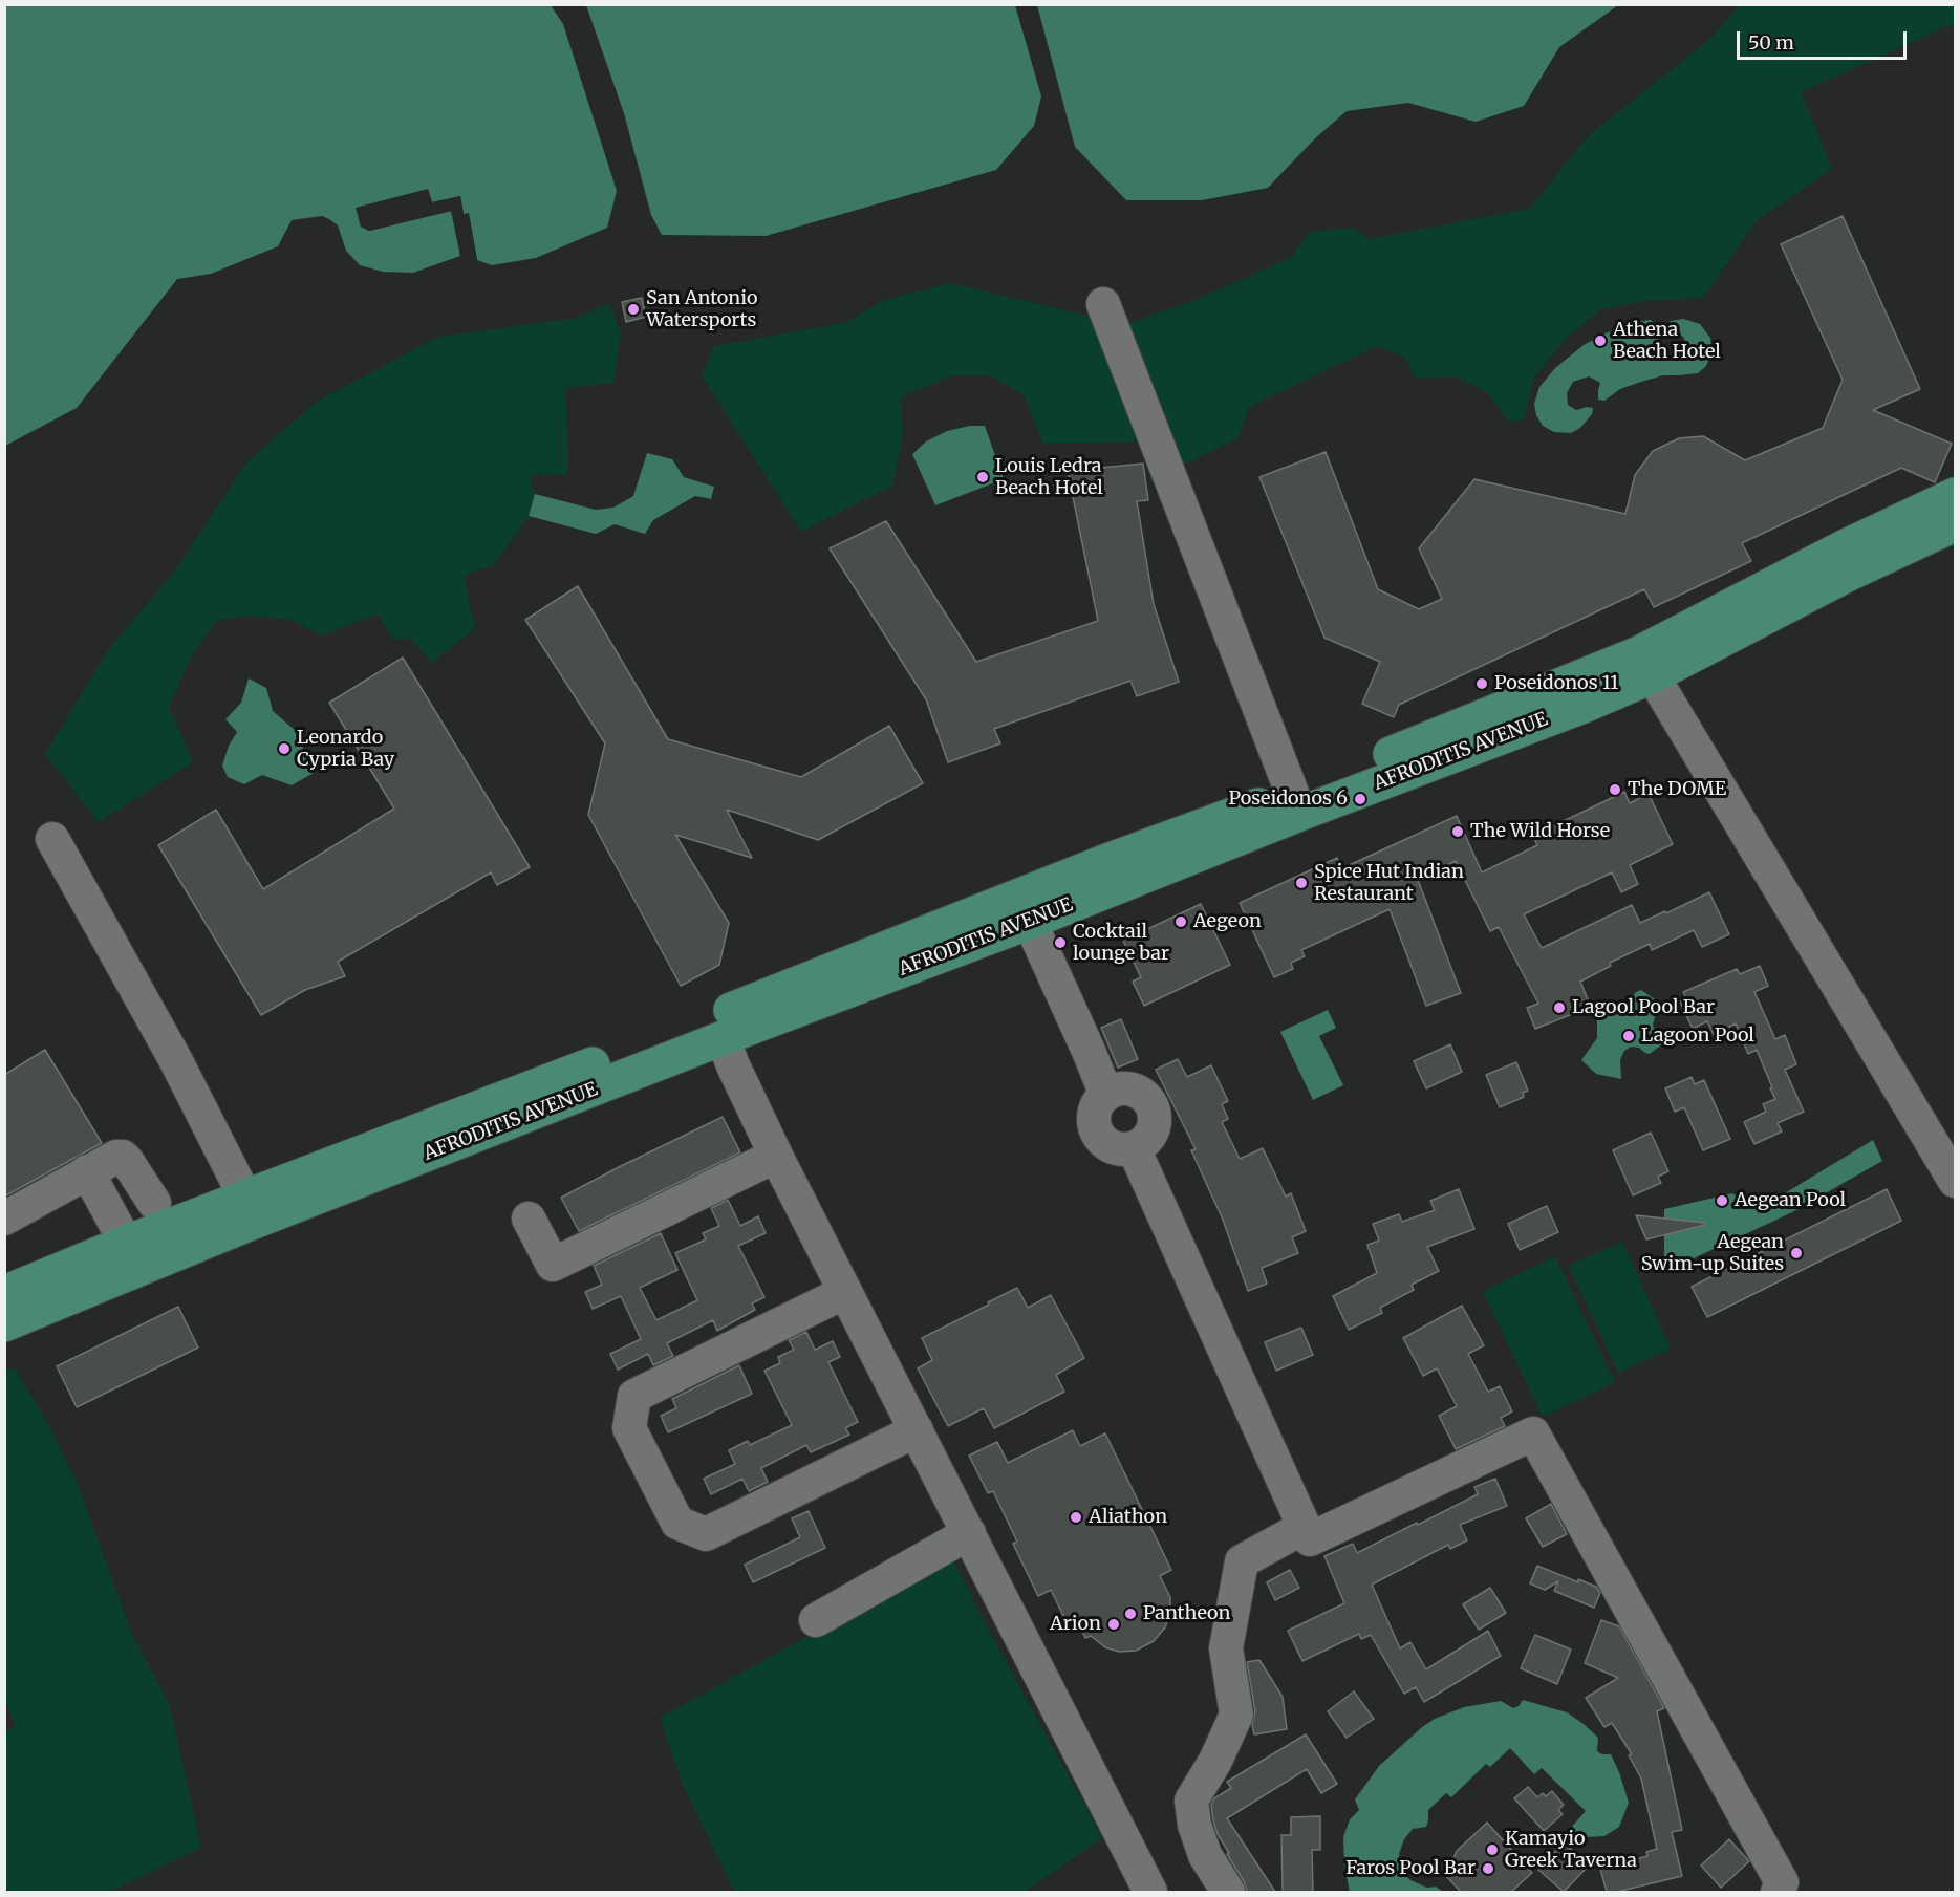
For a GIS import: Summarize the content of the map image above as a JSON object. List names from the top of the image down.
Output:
{
  "streets": {
    "main road": ["AFRODITIS AVENUE"]
  },
  "places": [
    "San Antonio Watersports",
    "Athena Beach Hotel",
    "Louis Ledra Beach Hotel",
    "Poseidonos 11",
    "Leonardo Cypria Bay",
    "The DOME",
    "Poseidonos 6",
    "The Wild Horse",
    "Spice Hut Indian Restaurant",
    "Aegeon",
    "Cocktail lounge bar",
    "Lagool Pool Bar",
    "Lagoon Pool",
    "Aegean Pool",
    "Aegean Swim-up Suites",
    "Aliathon",
    "Pantheon",
    "Arion",
    "Kamayio Greek Taverna",
    "Faros Pool Bar"
  ],
  "scale_bar": "50 m"
}
